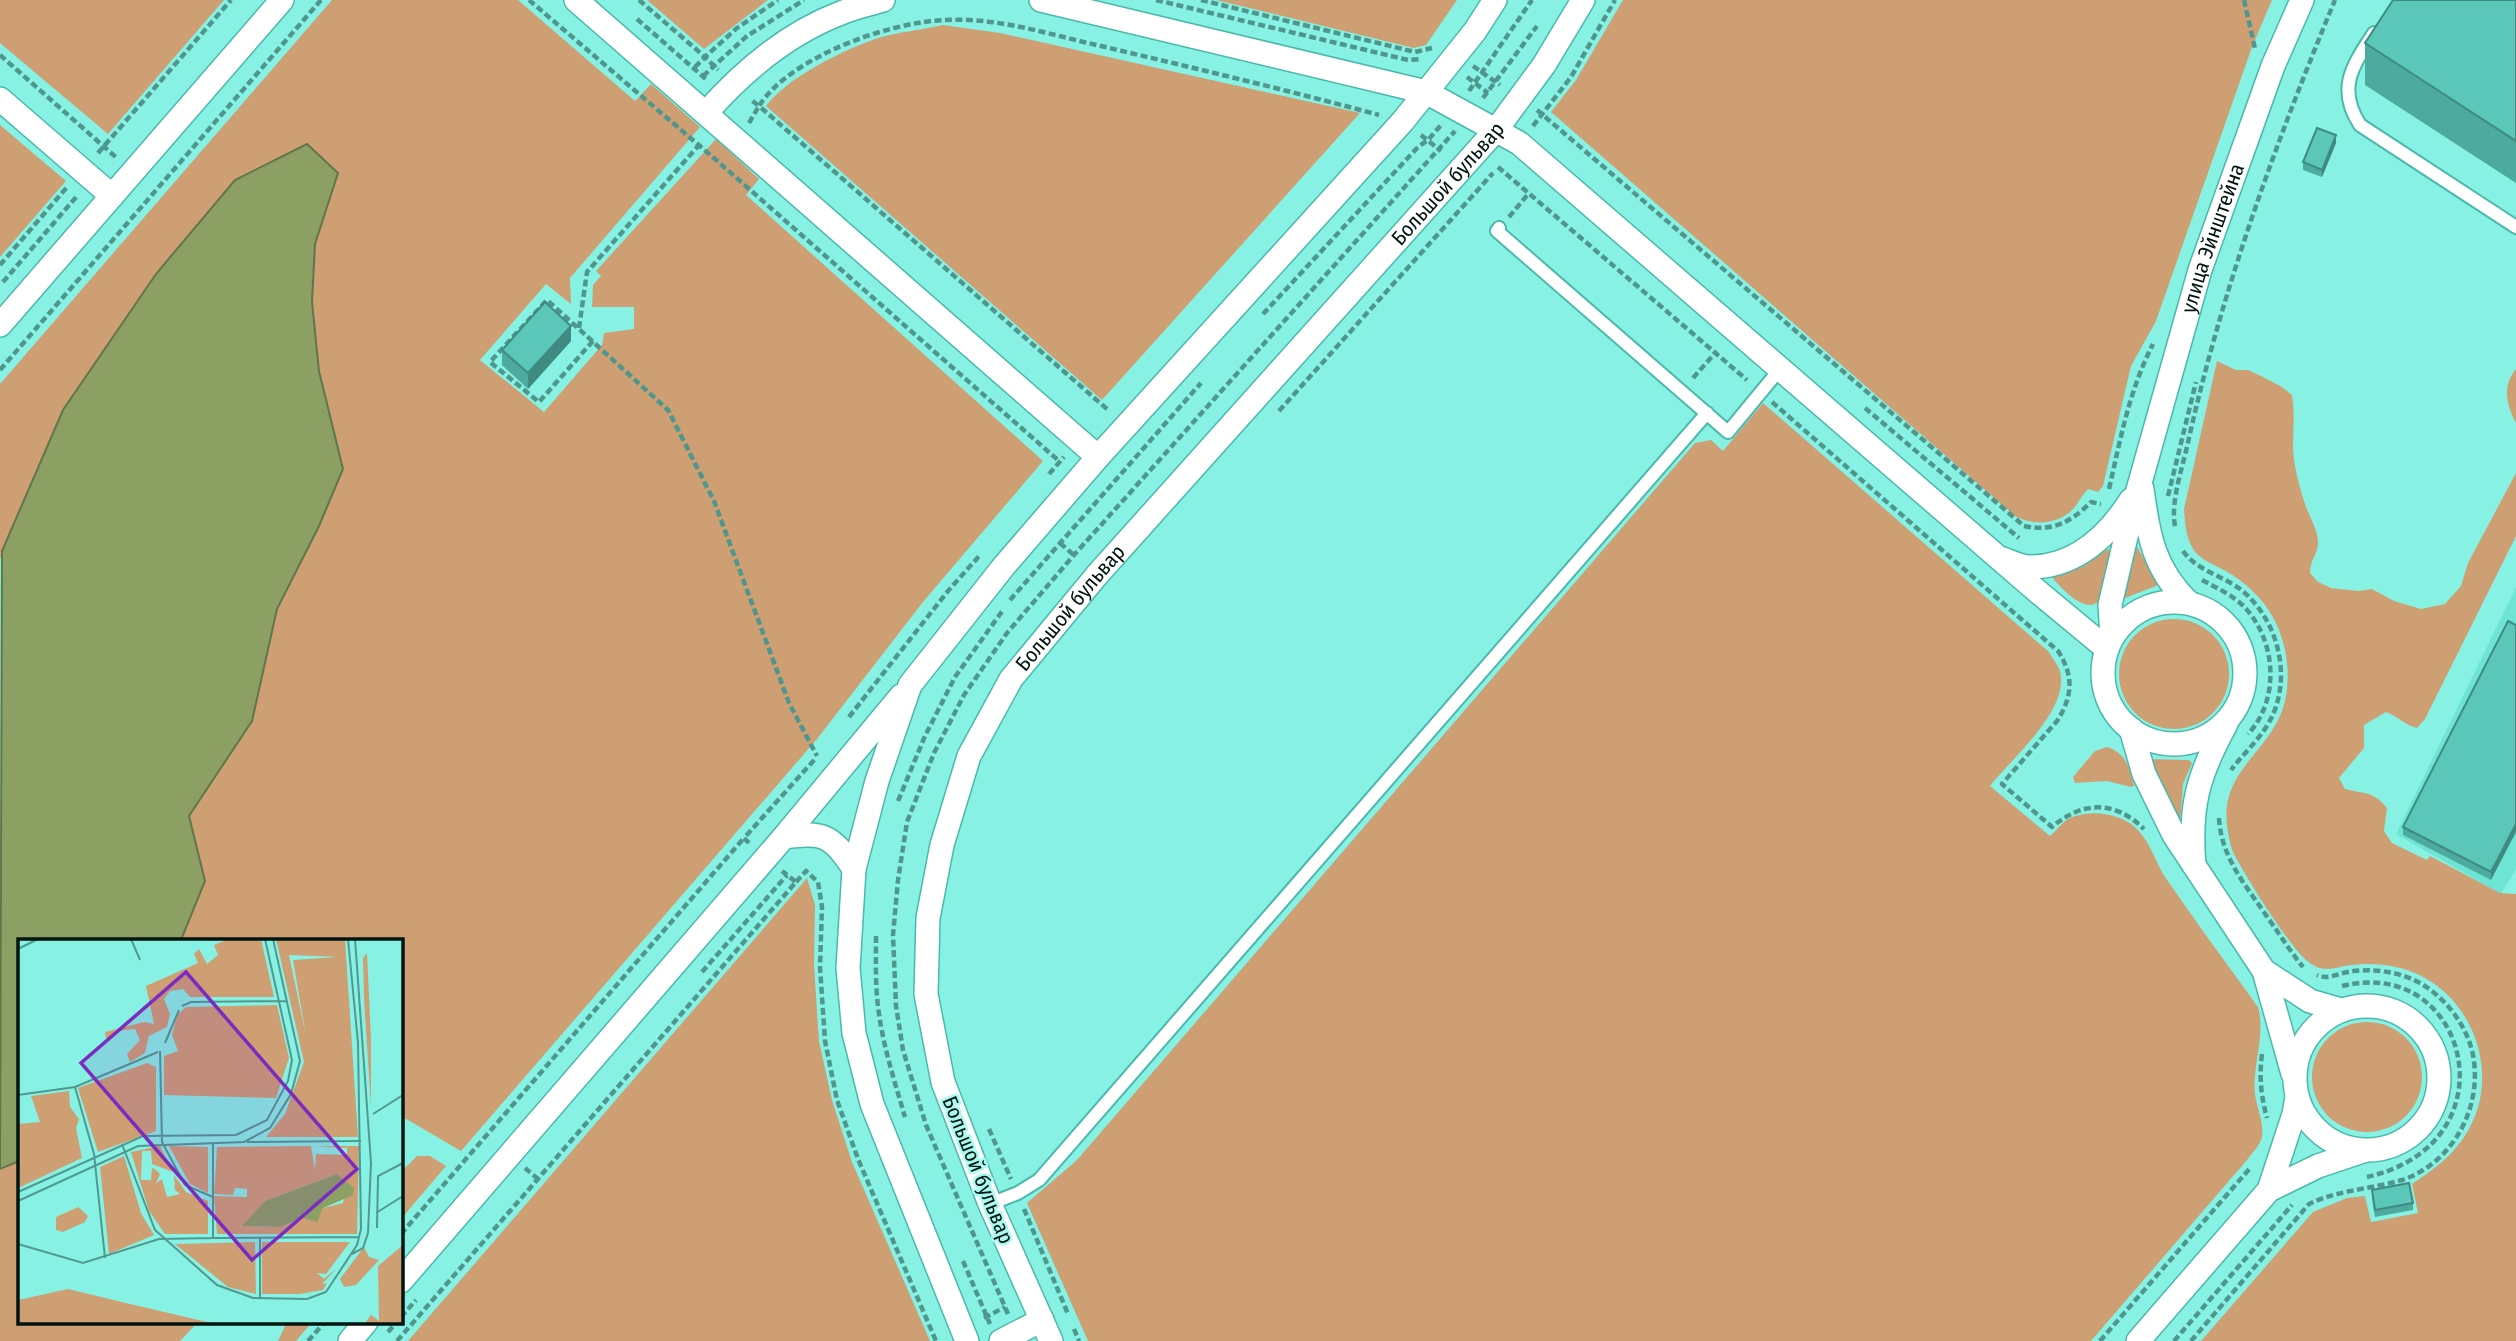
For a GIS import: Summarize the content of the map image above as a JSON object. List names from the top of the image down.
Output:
{
  "streets": {
    "street": ["Большой бульвар", "улица Эйнштейна"]
  }
}
